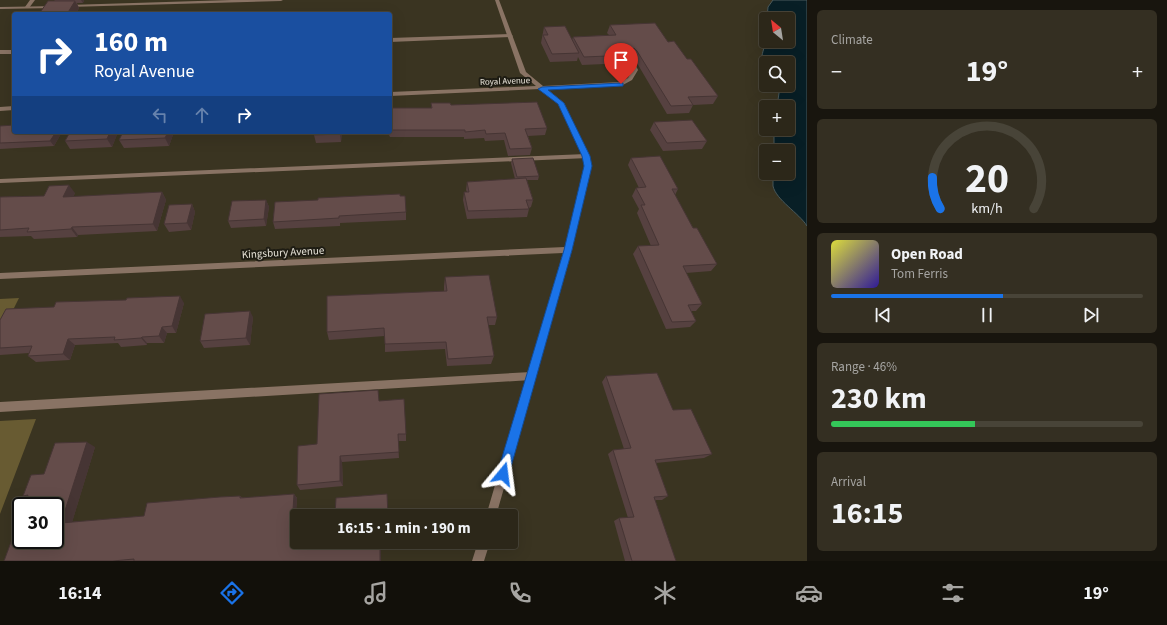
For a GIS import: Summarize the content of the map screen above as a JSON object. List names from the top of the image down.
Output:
{
  "streets": {
    "street": ["Royal Avenue", "Kingsbury Avenue"]
  },
  "north": "top left",
  "page": {
    "tile": [
      "Climate",
      ["Range · 46%", "230 km"],
      ["Arrival", "16:15"]
    ],
    "map_buttons": ["+", "−"],
    "turn": ["160 m", "Royal Avenue"],
    "heat": ["−", "19°", "+"],
    "song": ["Open Road", "Tom Ferris"],
    "limit": "30",
    "trip": "16:15 · 1 min · 190 m",
    "tabs": ["16:14", "19°"],
    "gauge": ["20", "km/h"]
  }
}
